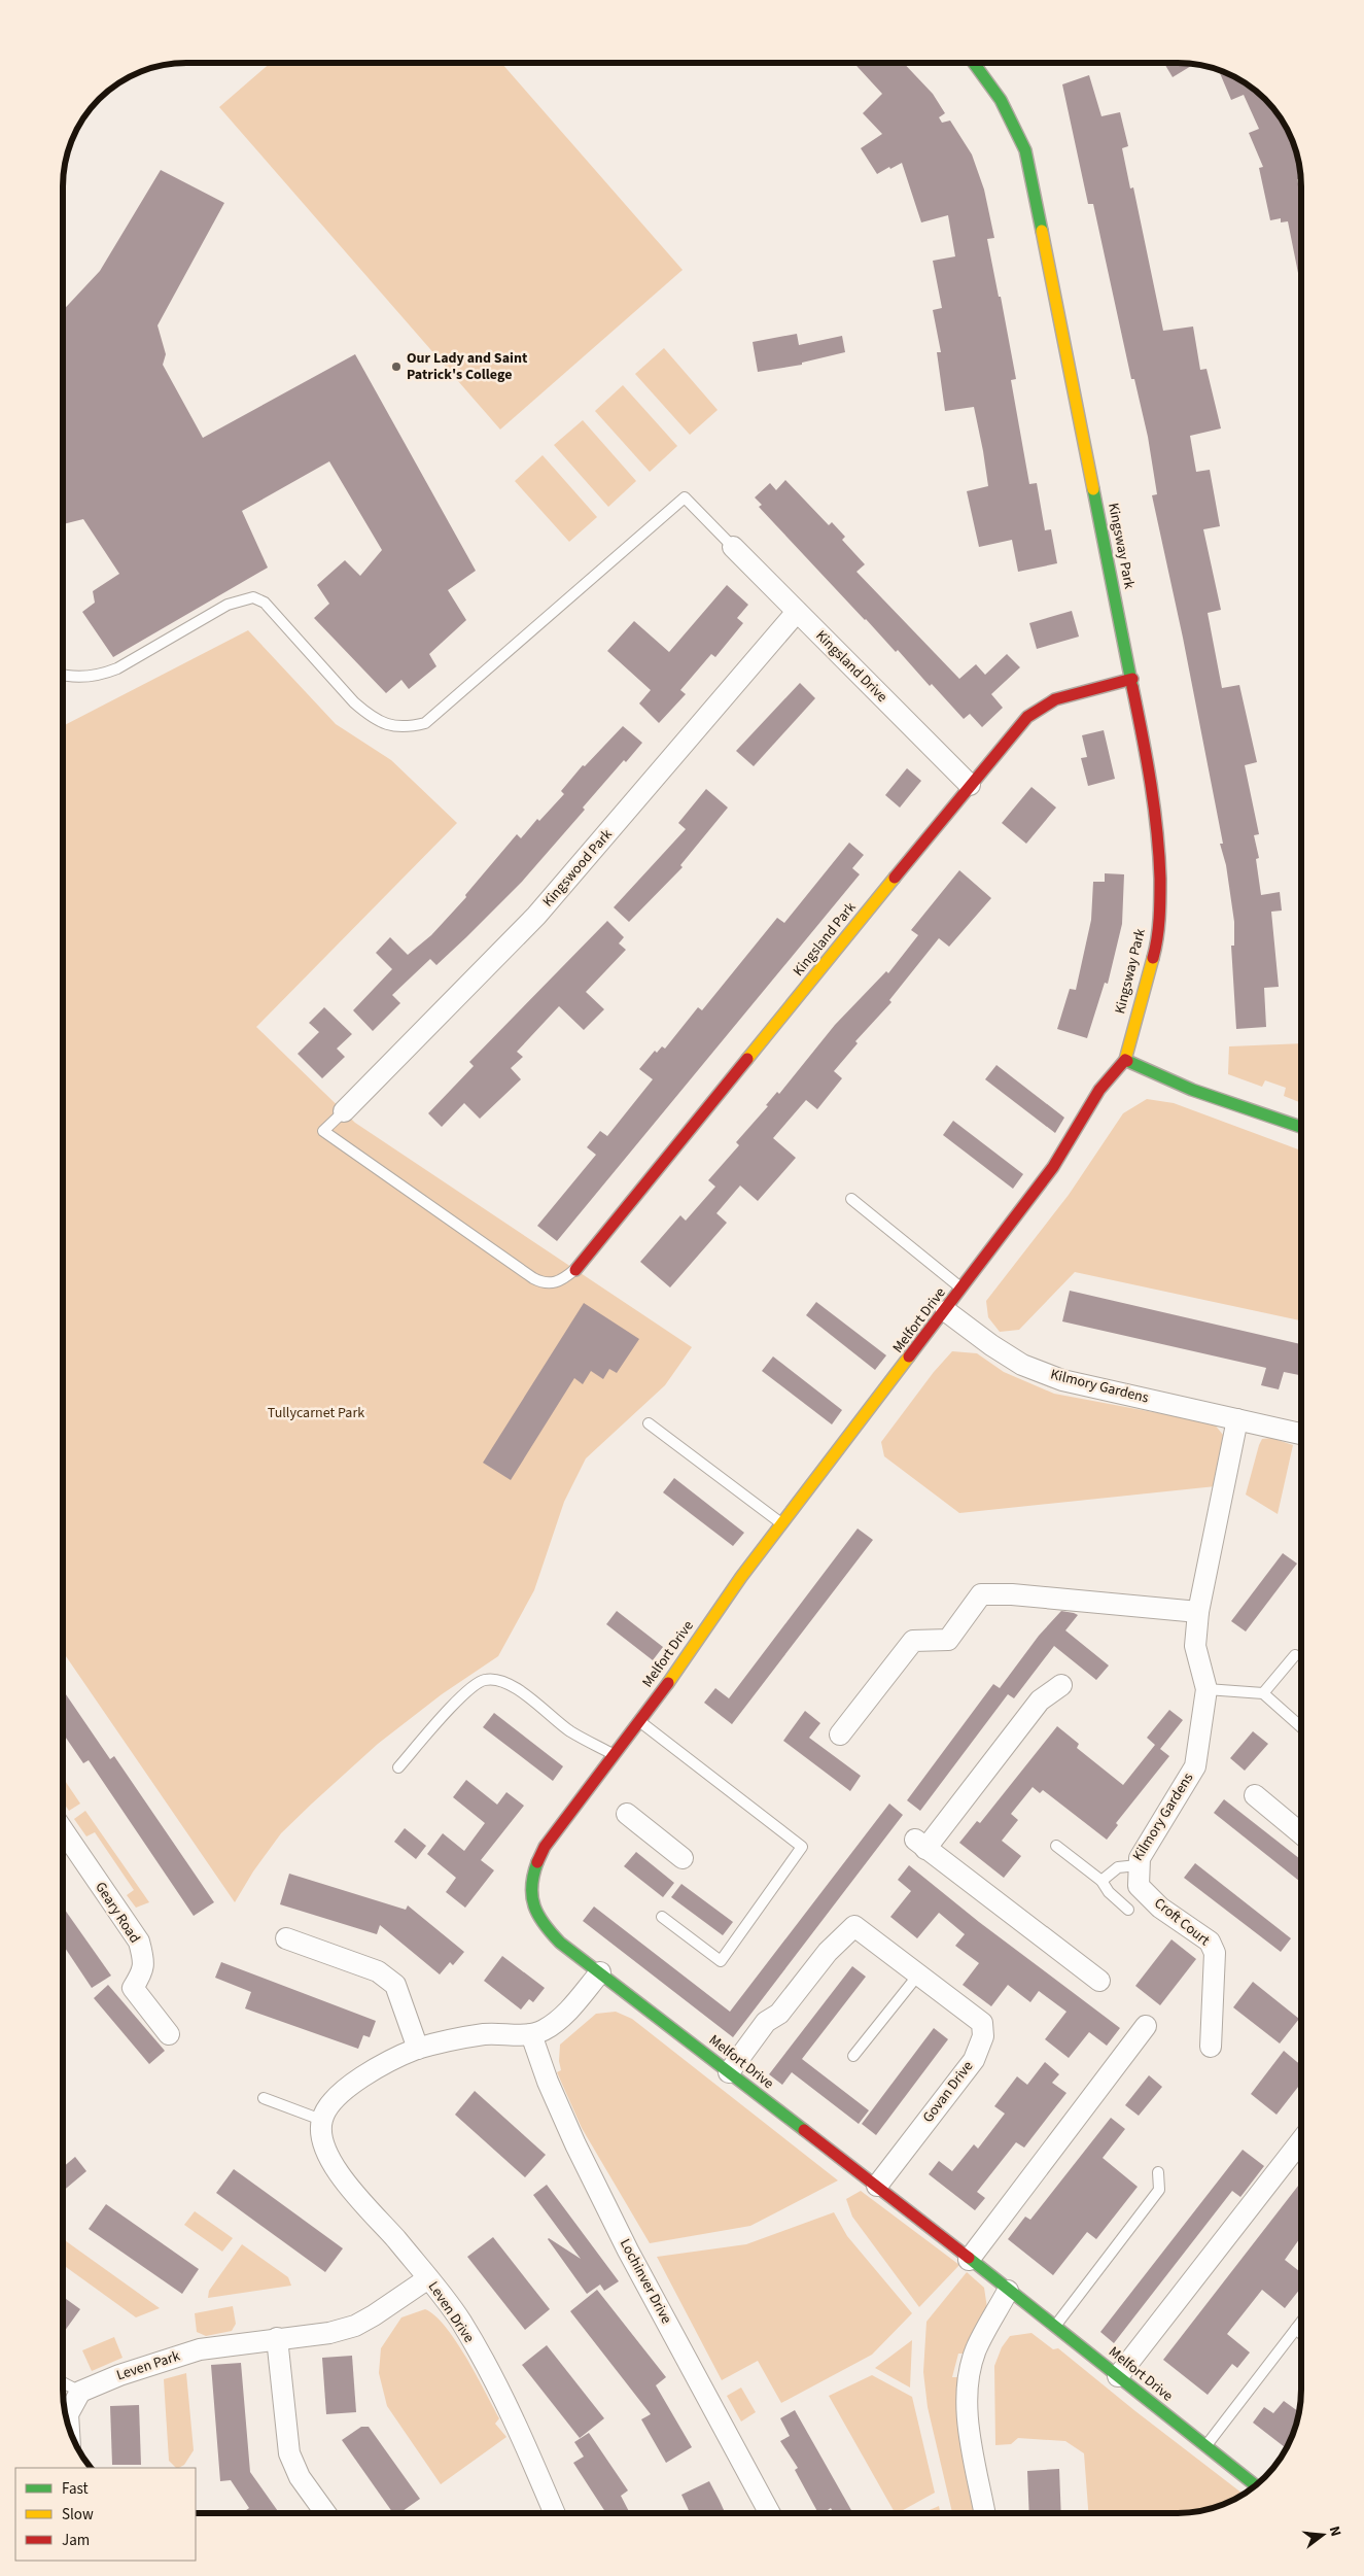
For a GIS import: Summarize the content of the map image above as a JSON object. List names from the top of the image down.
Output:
{
  "streets": {
    "street": [
      "Kingsway Park",
      "Kingsland Drive",
      "Kingswood Park",
      "Kingsland Park",
      "Melfort Drive",
      "Kilmory Gardens",
      "Geary Road",
      "Croft Court",
      "Govan Drive",
      "Lochinver Drive",
      "Leven Drive",
      "Leven Park"
    ]
  },
  "crossings": [
    ["Kingsway Park", "Kingsland Park"],
    ["Kingsway Park", "Melfort Drive"],
    ["Kingsland Drive", "Kingswood Park"],
    ["Kingsland Drive", "Kingsland Park"],
    ["Melfort Drive", "Kilmory Gardens"],
    ["Melfort Drive", "Govan Drive"],
    ["Kilmory Gardens", "Croft Court"],
    ["Leven Drive", "Leven Park"]
  ],
  "parks": ["Tullycarnet Park"],
  "places": ["Our Lady and Saint Patrick's College"],
  "legend": ["Fast", "Slow", "Jam"],
  "north": "right"
}
